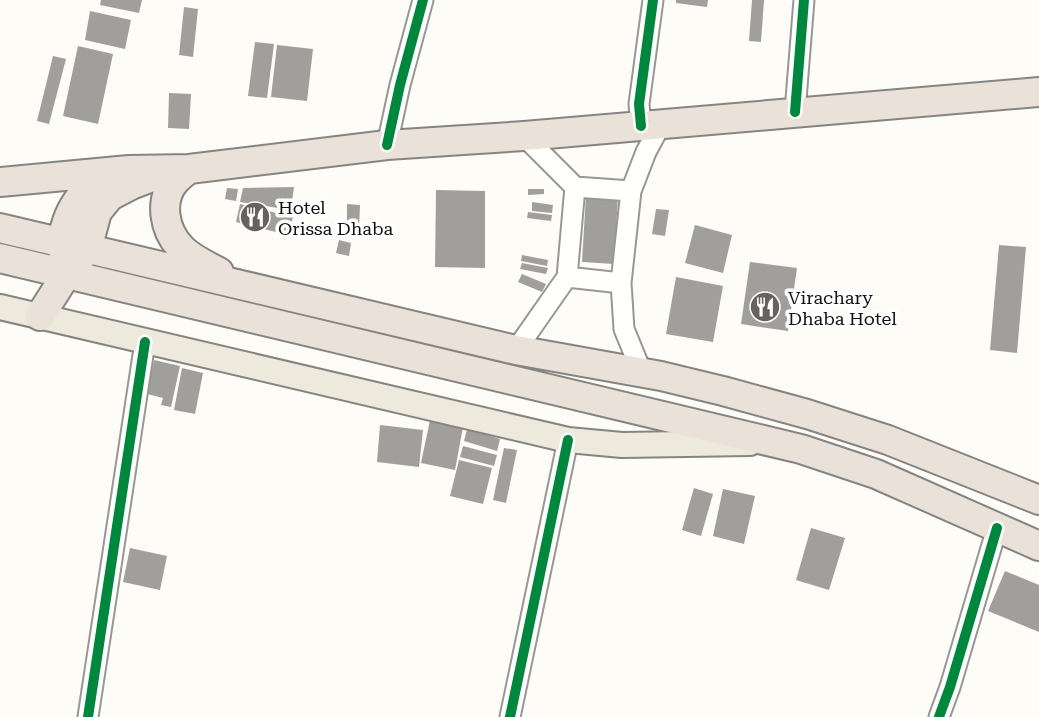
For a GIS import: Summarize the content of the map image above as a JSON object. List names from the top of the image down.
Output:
{
  "places": {
    "restaurant": ["Hotel Orissa Dhaba", "Virachary Dhaba Hotel"]
  }
}
